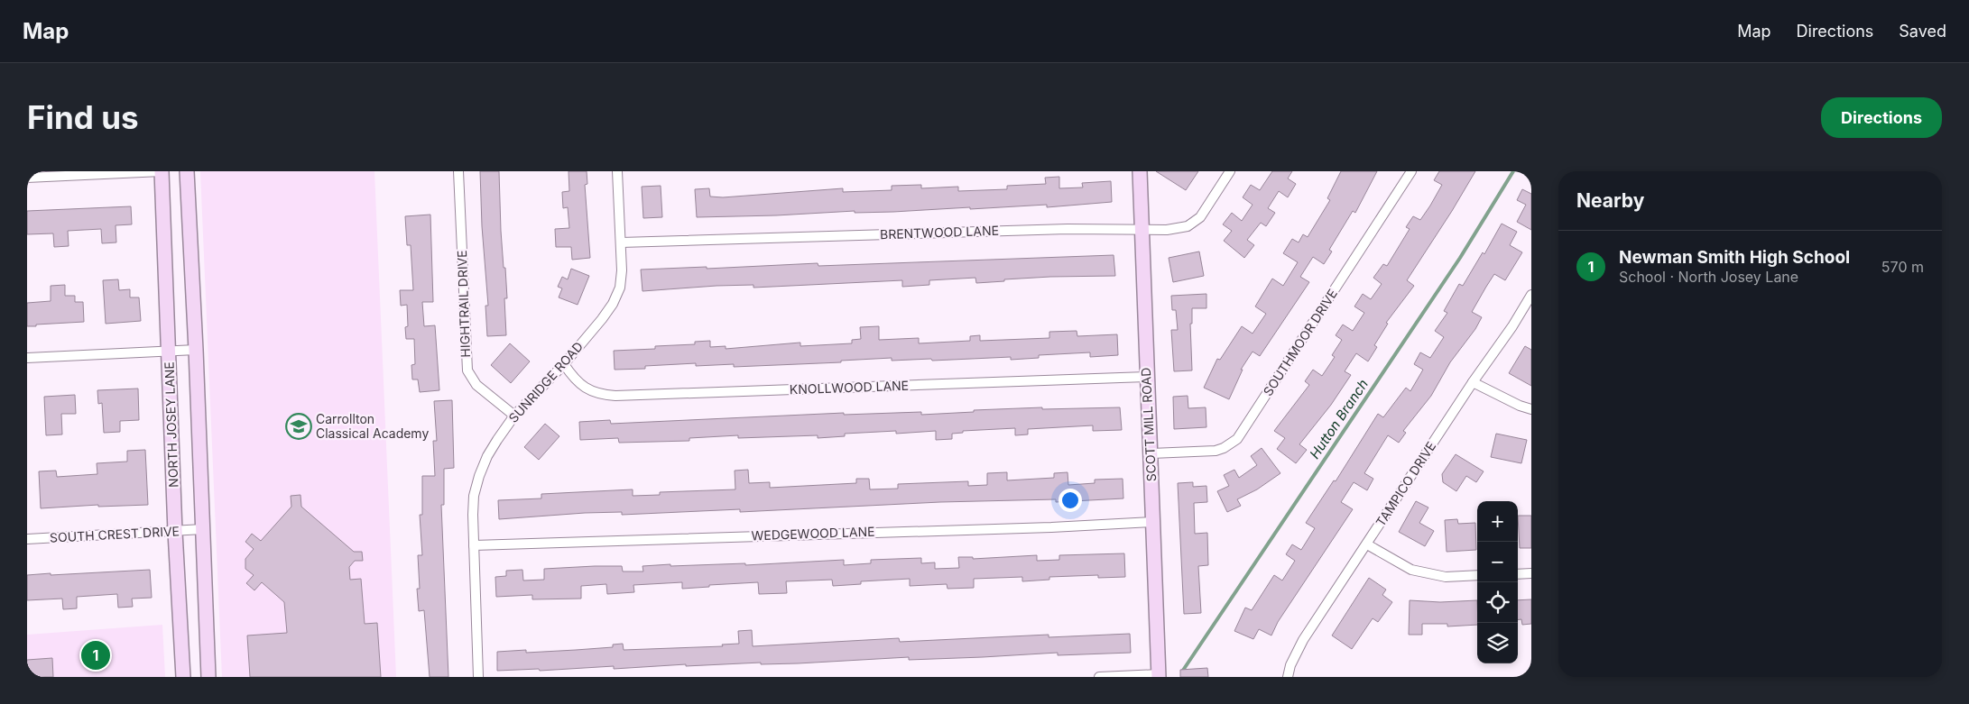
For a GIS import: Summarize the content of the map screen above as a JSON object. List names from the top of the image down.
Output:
{
  "streets": {
    "main road": ["NORTH JOSEY LANE", "SCOTT MILL ROAD"],
    "street": [
      "BRENTWOOD LANE",
      "HIGHTRAIL DRIVE",
      "SOUTHMOOR DRIVE",
      "SUNRIDGE ROAD",
      "KNOLLWOOD LANE",
      "TAMPICO DRIVE",
      "WEDGEWOOD LANE",
      "SOUTH CREST DRIVE"
    ]
  },
  "crossings": [
    ["BRENTWOOD LANE", "SUNRIDGE ROAD"],
    ["BRENTWOOD LANE", "SCOTT MILL ROAD"],
    ["HIGHTRAIL DRIVE", "SUNRIDGE ROAD"],
    ["SOUTHMOOR DRIVE", "SCOTT MILL ROAD"],
    ["SUNRIDGE ROAD", "KNOLLWOOD LANE"],
    ["SUNRIDGE ROAD", "WEDGEWOOD LANE"],
    ["KNOLLWOOD LANE", "SCOTT MILL ROAD"],
    ["NORTH JOSEY LANE", "SOUTH CREST DRIVE"],
    ["SCOTT MILL ROAD", "WEDGEWOOD LANE"]
  ],
  "water": ["Hutton Branch"],
  "places": {
    "school or university": ["Carrollton Classical Academy"]
  },
  "page": {
    "header": "Map",
    "nav": ["Map", "Directions", "Saved"],
    "buttons": "Directions",
    "title": "Find us",
    "heading": "Nearby",
    "list": [
      {
        "mark": "1",
        "name": "Newman Smith High School",
        "note": "School · North Josey Lane",
        "value": "570 m"
      }
    ],
    "map_buttons": ["+", "−"],
    "pins": "1"
  }
}
